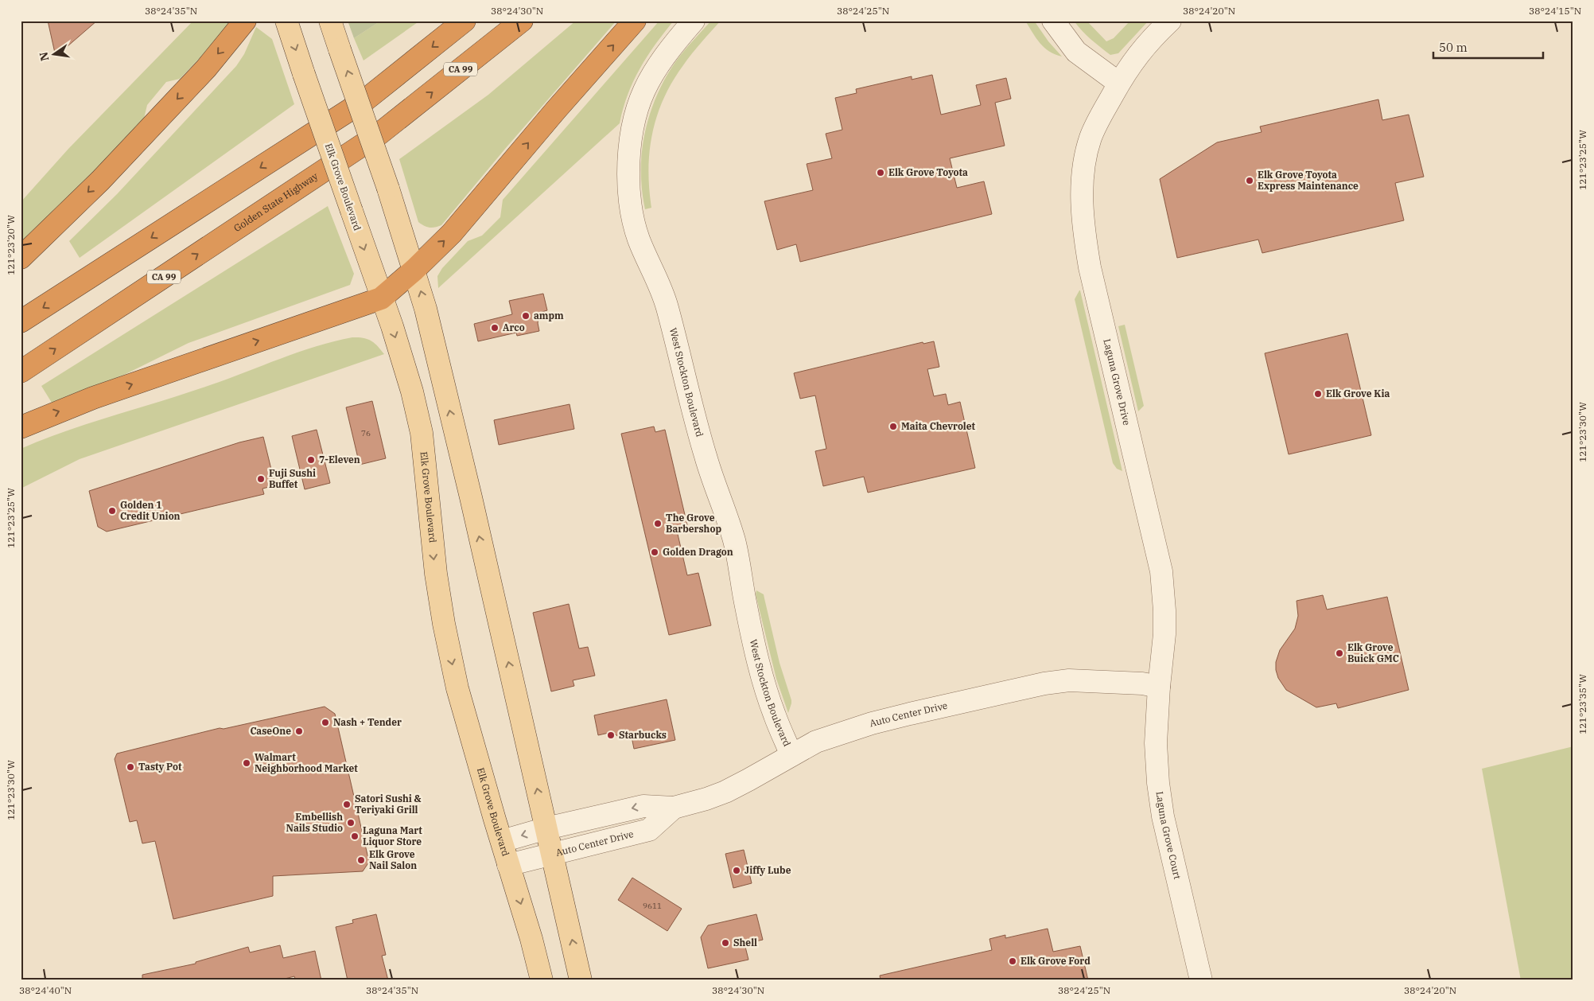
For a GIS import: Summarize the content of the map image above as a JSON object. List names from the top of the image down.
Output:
{
  "streets": {
    "highway": ["CA 99", "Golden State Highway"],
    "main road": ["Elk Grove Boulevard"],
    "street": [
      "West Stockton Boulevard",
      "Laguna Grove Drive",
      "Auto Center Drive",
      "Laguna Grove Court"
    ]
  },
  "crossings": [
    ["Elk Grove Boulevard", "Auto Center Drive"],
    ["West Stockton Boulevard", "Auto Center Drive"],
    ["Laguna Grove Drive", "Auto Center Drive"],
    ["Laguna Grove Drive", "Laguna Grove Court"],
    ["Auto Center Drive", "Laguna Grove Court"]
  ],
  "places": [
    "Elk Grove Toyota",
    "Elk Grove Toyota Express Maintenance",
    "ampm",
    "Arco",
    "Elk Grove Kia",
    "Maita Chevrolet",
    "7-Eleven",
    "Fuji Sushi Buffet",
    "Golden 1 Credit Union",
    "The Grove Barbershop",
    "Golden Dragon",
    "Elk Grove Buick GMC",
    "Nash + Tender",
    "CaseOne",
    "Starbucks",
    "Walmart Neighborhood Market",
    "Tasty Pot",
    "Satori Sushi & Teriyaki Grill",
    "Embellish Nails Studio",
    "Laguna Mart Liquor Store",
    "Elk Grove Nail Salon",
    "Jiffy Lube",
    "Shell",
    "Elk Grove Ford"
  ],
  "house_numbers": ["76", "9611"],
  "scale_bar": "50 m",
  "north": "left",
  "coordinates": [
    "38°24'35\"N",
    "38°24'30\"N",
    "38°24'25\"N",
    "38°24'20\"N",
    "38°24'15\"N",
    "121°23'25\"W",
    "121°23'20\"W",
    "121°23'30\"W",
    "121°23'35\"W",
    "38°24'40\"N"
  ]
}
